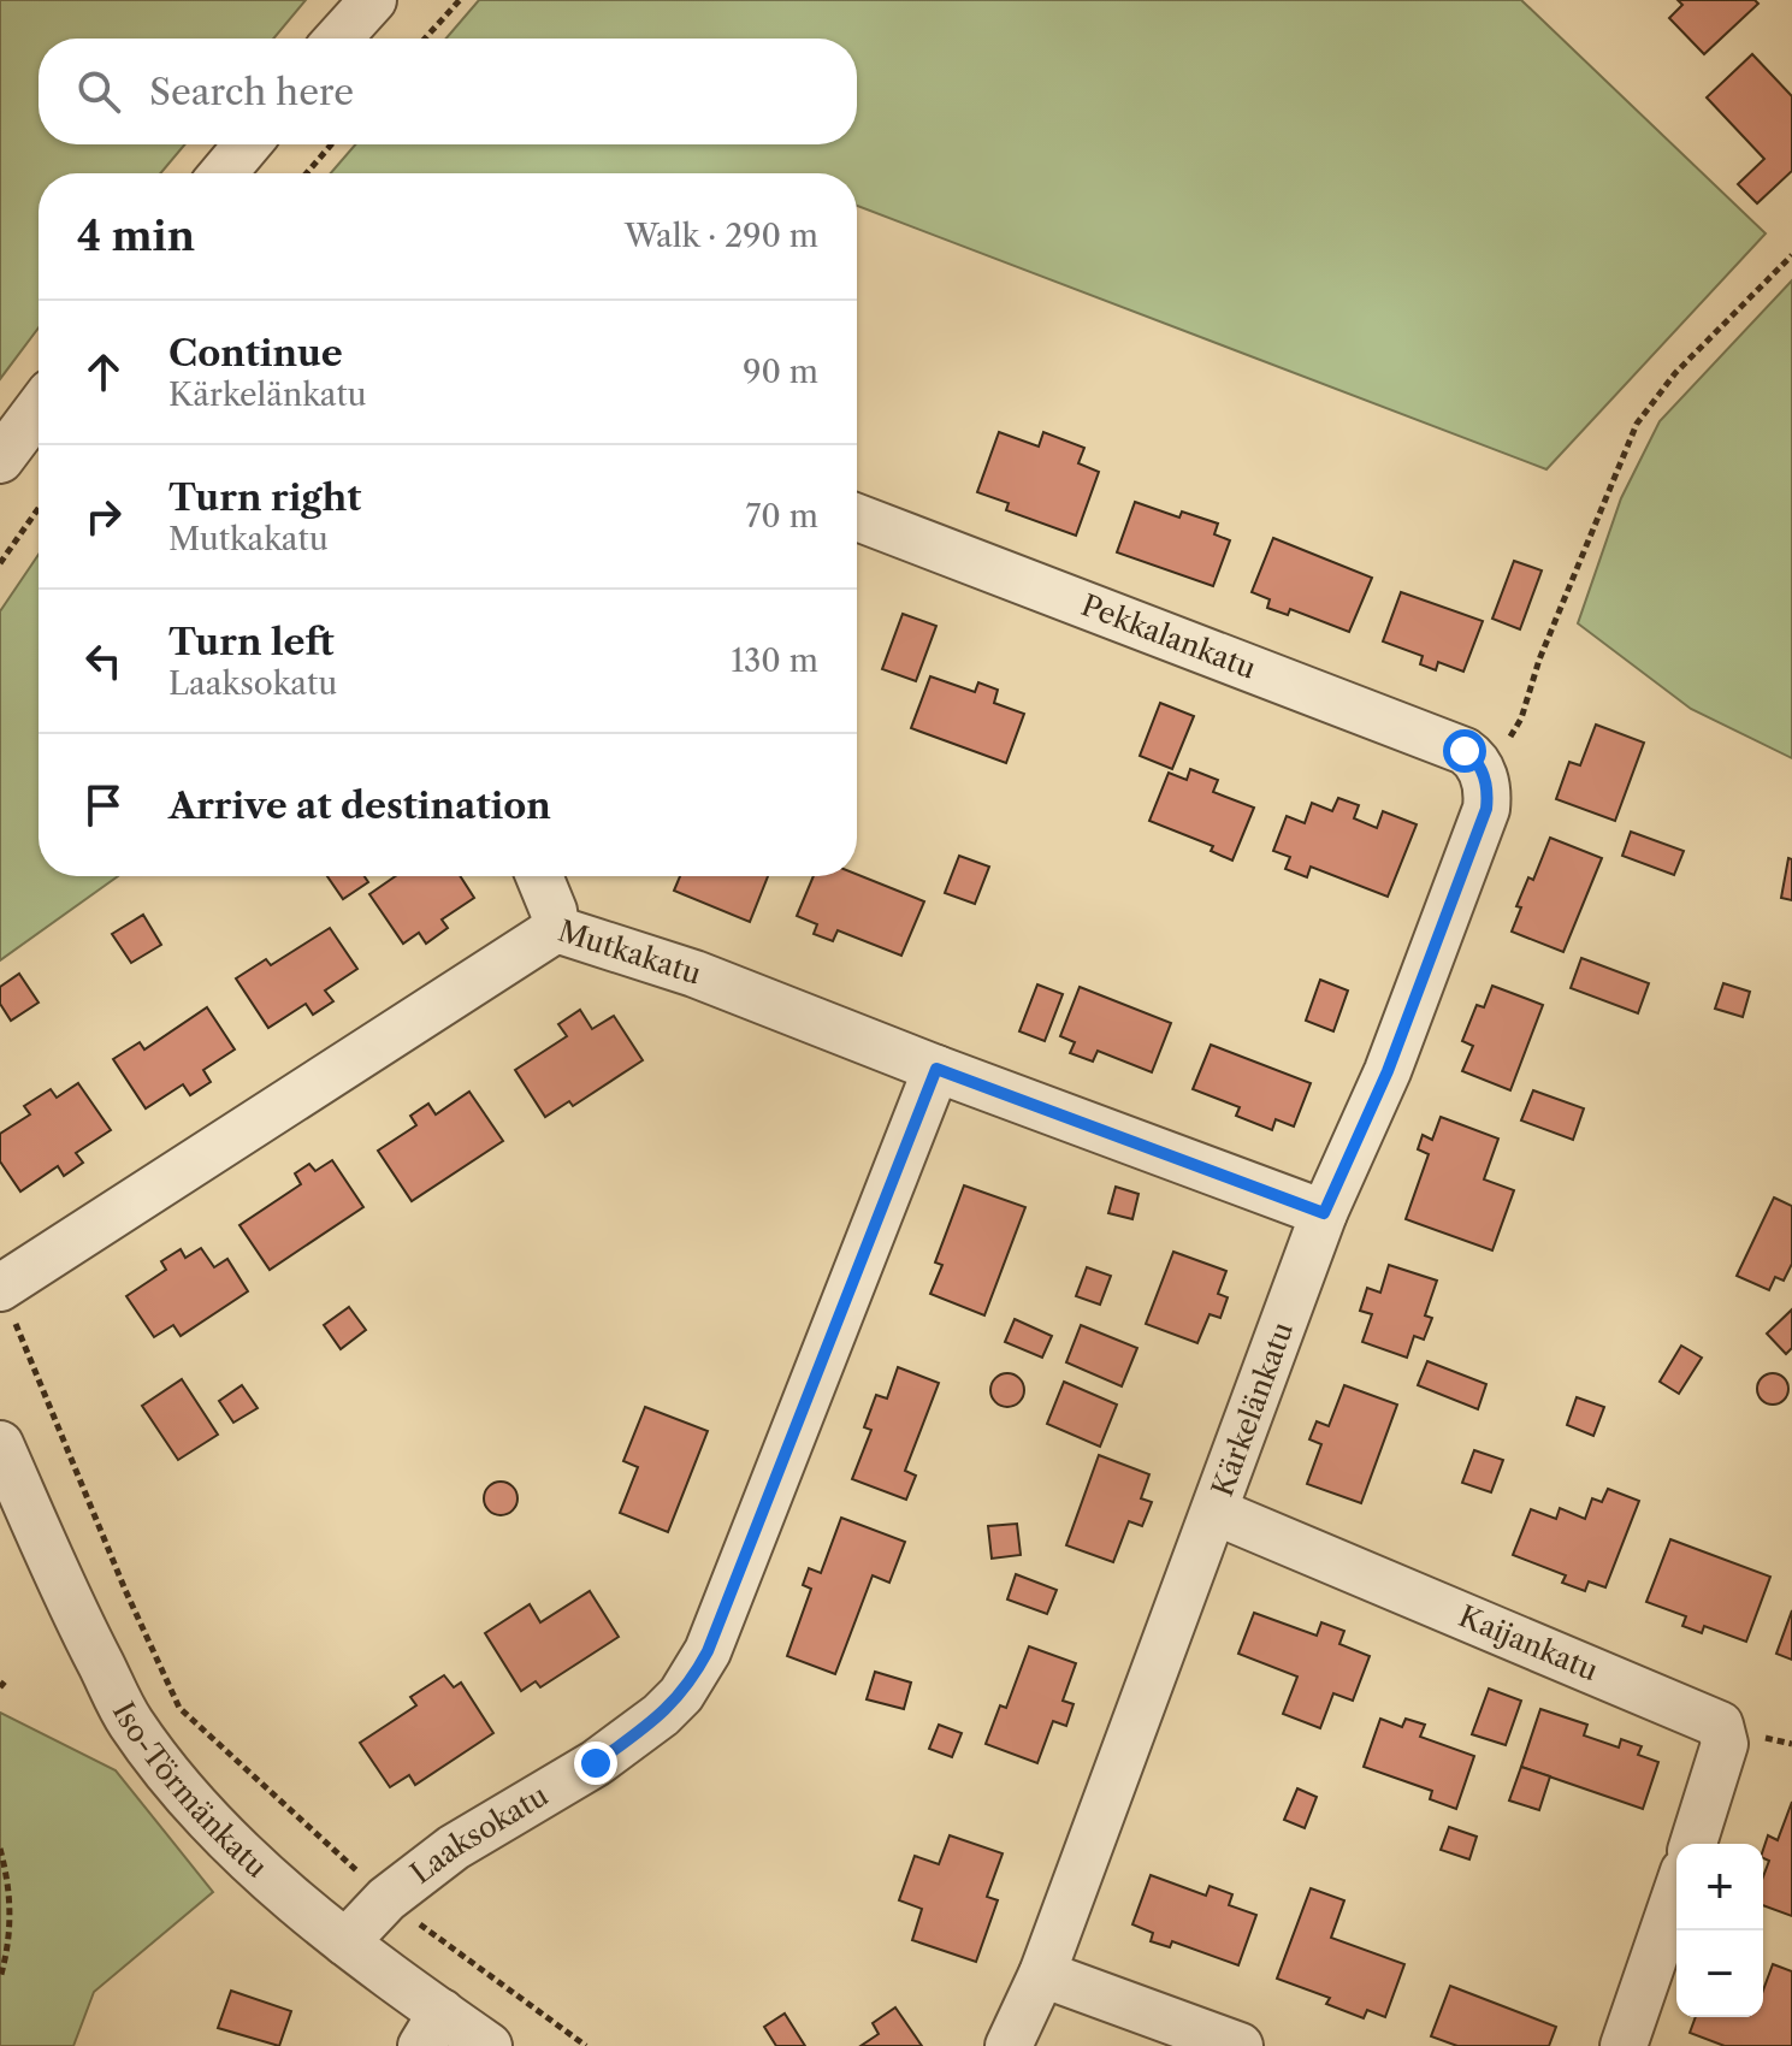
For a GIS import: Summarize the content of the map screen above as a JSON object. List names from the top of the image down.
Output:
{
  "streets": {
    "street": [
      "Pekkalankatu",
      "Mutkakatu",
      "Kärkelänkatu",
      "Kaijankatu",
      "Iso-Törmänkatu",
      "Laaksokatu"
    ]
  },
  "crossings": [
    ["Pekkalankatu", "Kärkelänkatu"],
    ["Mutkakatu", "Kärkelänkatu"],
    ["Mutkakatu", "Laaksokatu"],
    ["Kärkelänkatu", "Kaijankatu"],
    ["Iso-Törmänkatu", "Laaksokatu"]
  ],
  "page": {
    "search": "Search here",
    "heading": ["4 min", "Walk · 290 m"],
    "list": [
      ["Continue", "Kärkelänkatu", "90 m"],
      ["Turn right", "Mutkakatu", "70 m"],
      ["Turn left", "Laaksokatu", "130 m"],
      "Arrive at destination"
    ],
    "map_buttons": ["+", "−"]
  }
}
